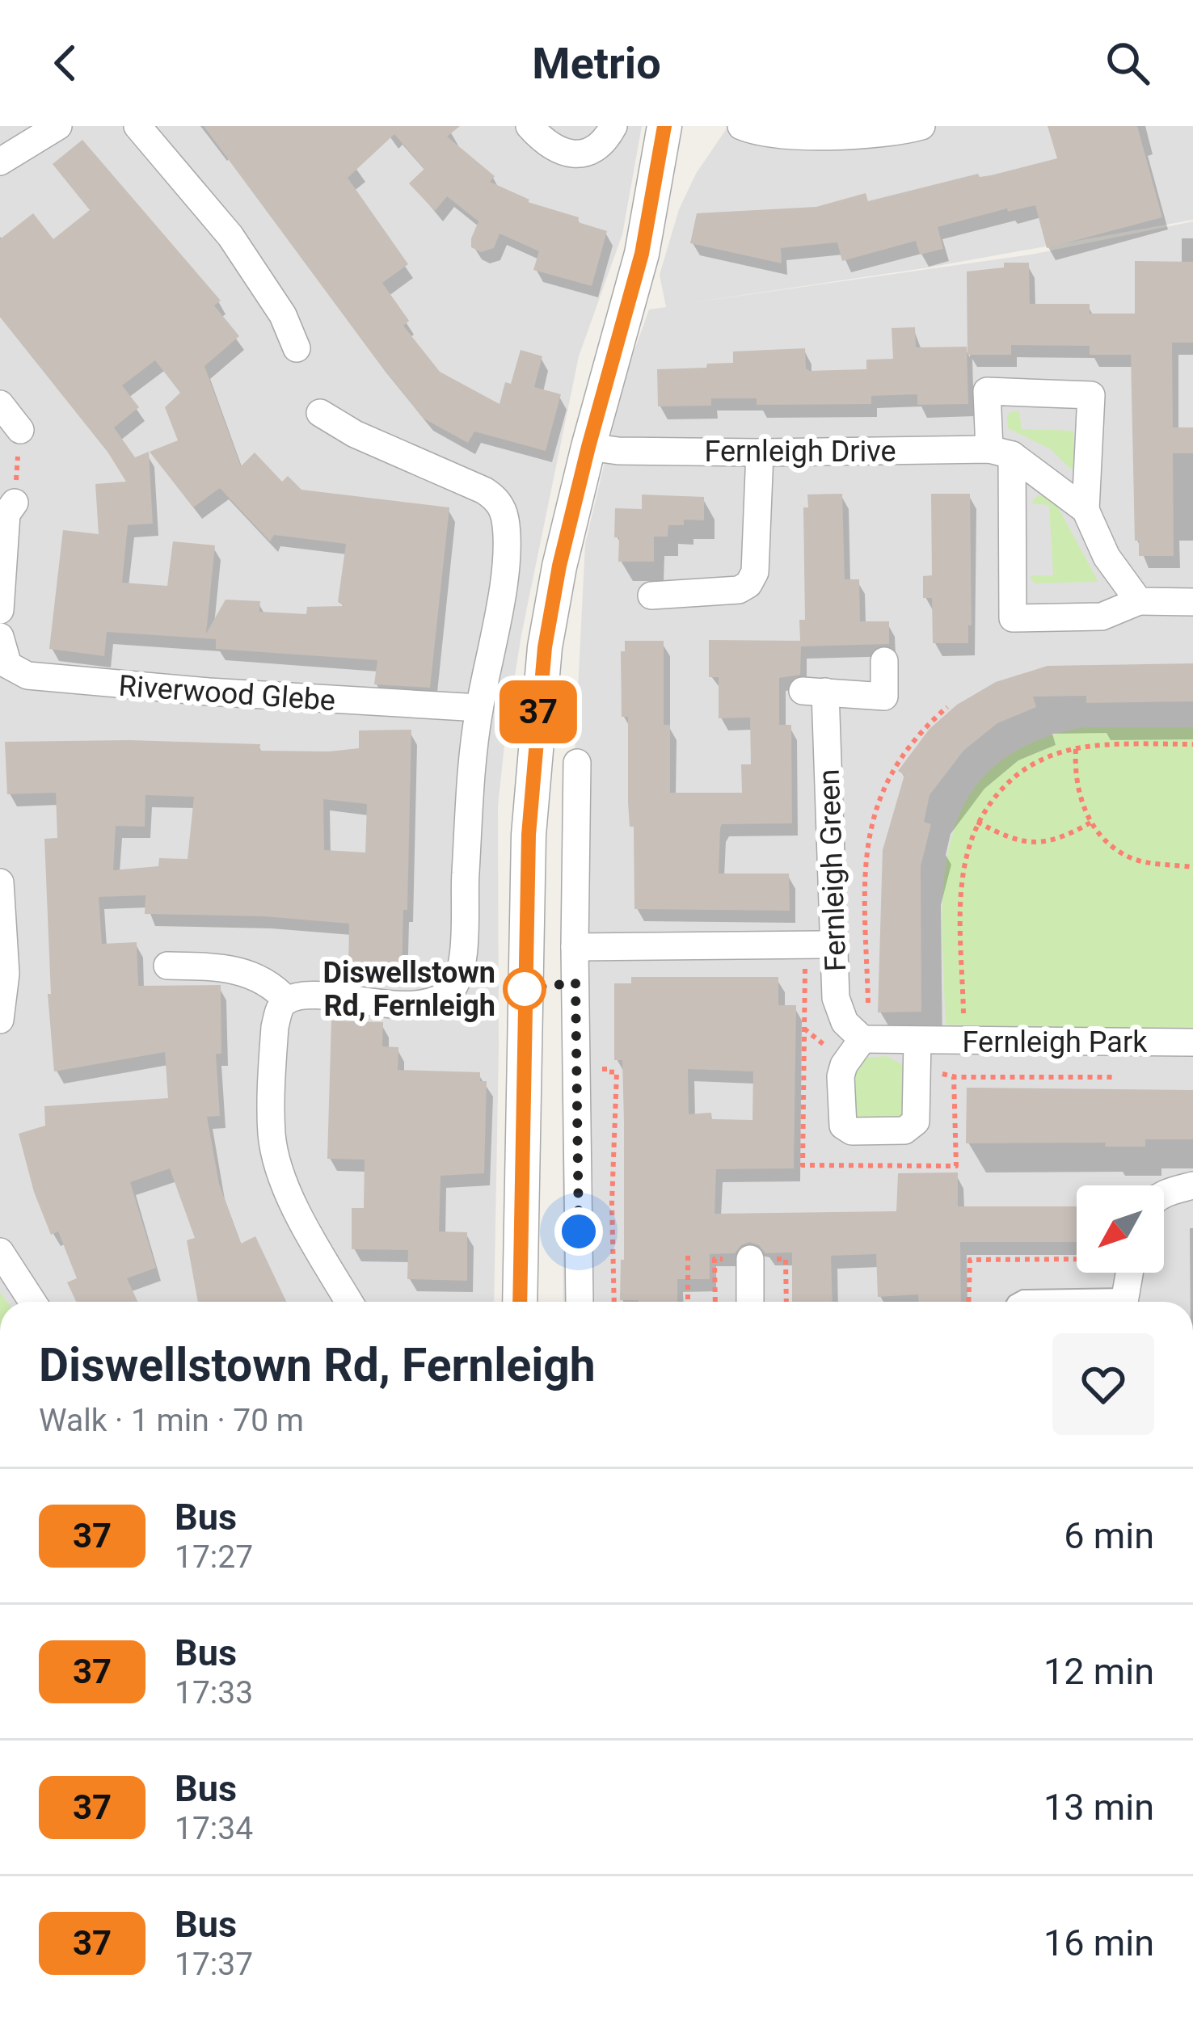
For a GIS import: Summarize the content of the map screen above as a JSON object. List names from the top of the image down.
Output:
{
  "streets": {
    "street": [
      "Fernleigh Drive",
      "Riverwood Glebe",
      "Fernleigh Green",
      "Fernleigh Park"
    ]
  },
  "crossings": [
    ["Fernleigh Green", "Fernleigh Park"]
  ],
  "places": ["Diswellstown Rd, Fernleigh"],
  "lines": ["bus line 37"],
  "north": "bottom left",
  "page": {
    "header": "Metrio",
    "on_map": "37",
    "heading": ["Diswellstown Rd, Fernleigh", "Walk · 1 min · 70 m"],
    "list": [
      {
        "mark": "37",
        "name": "Bus",
        "note": "17:27",
        "value": "6 min"
      },
      {
        "mark": "37",
        "name": "Bus",
        "note": "17:33",
        "value": "12 min"
      },
      {
        "mark": "37",
        "name": "Bus",
        "note": "17:34",
        "value": "13 min"
      },
      {
        "mark": "37",
        "name": "Bus",
        "note": "17:37",
        "value": "16 min"
      }
    ]
  }
}
